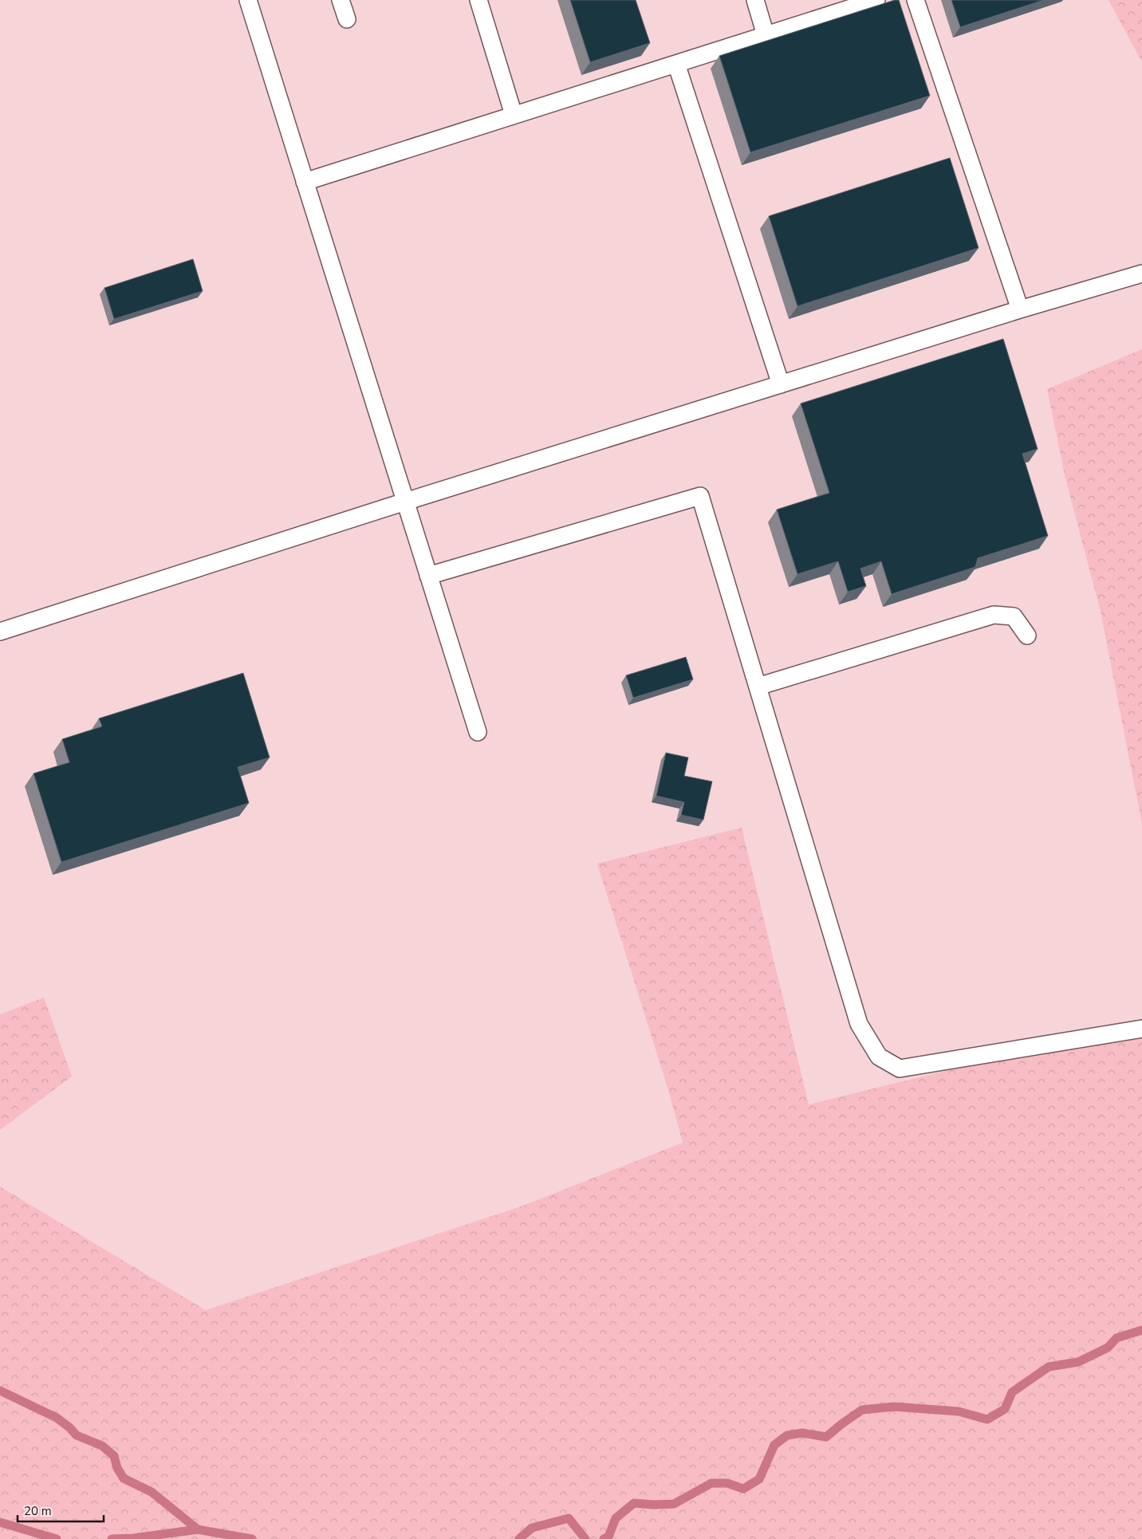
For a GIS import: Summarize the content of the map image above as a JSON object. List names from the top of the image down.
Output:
{
  "scale_bar": "20 m"
}
